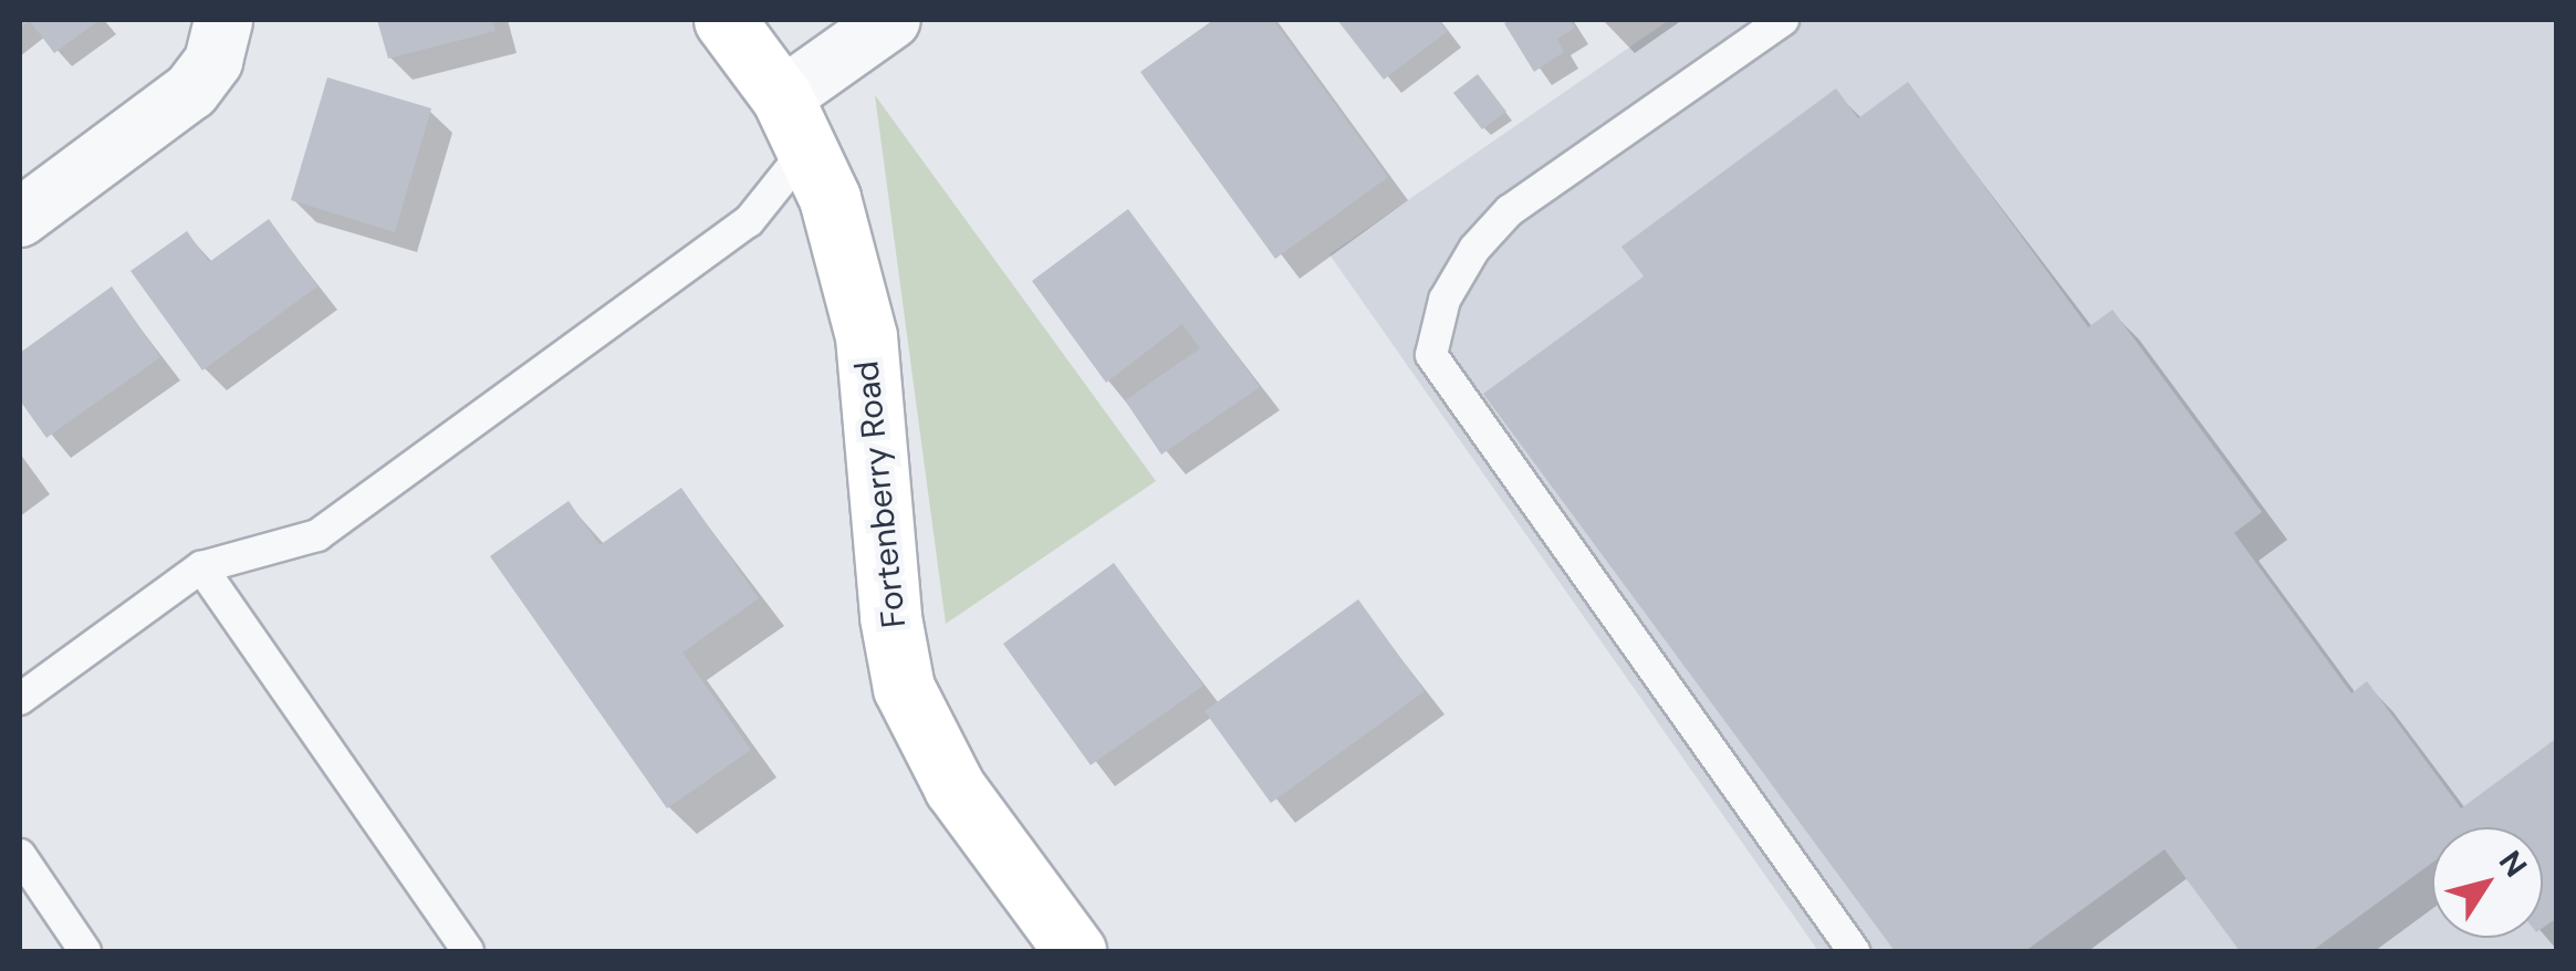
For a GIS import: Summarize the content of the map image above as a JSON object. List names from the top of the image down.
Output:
{
  "streets": {
    "street": ["Fortenberry Road"]
  },
  "north": "top right"
}
